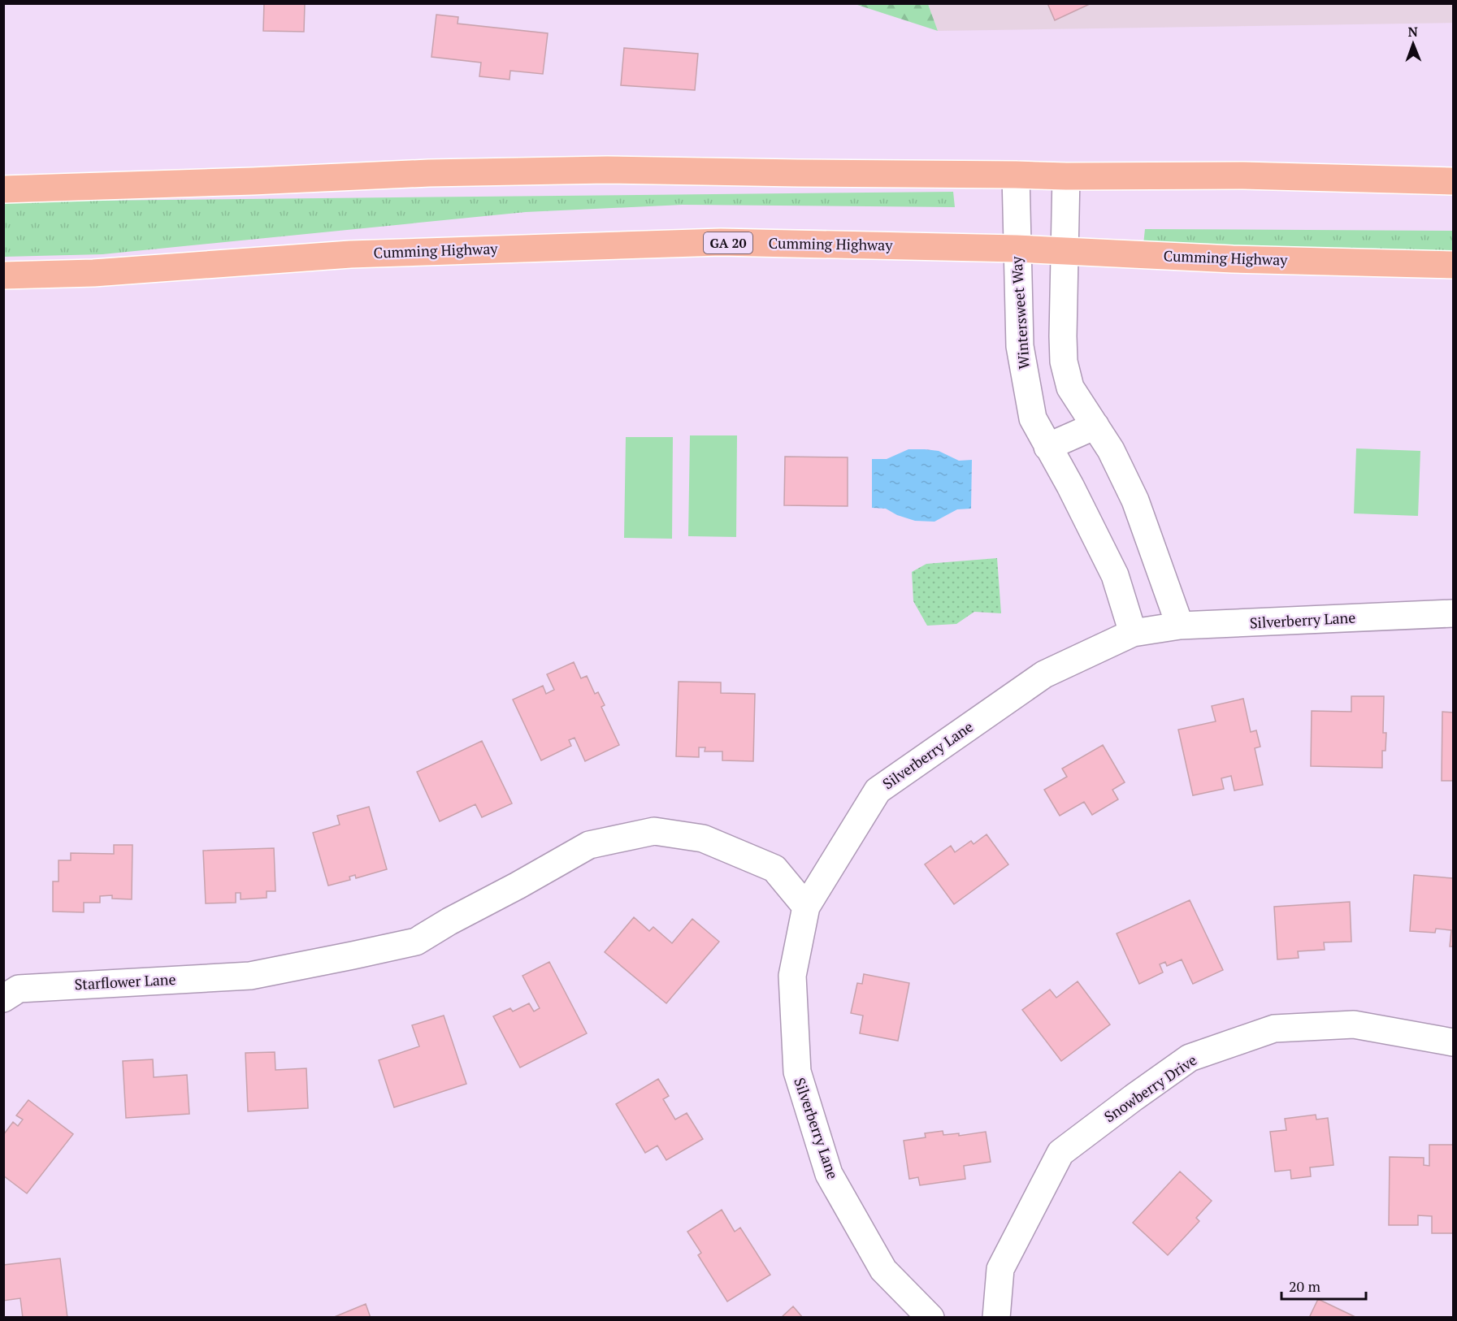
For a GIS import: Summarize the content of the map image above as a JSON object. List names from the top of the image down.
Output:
{
  "streets": {
    "highway": ["GA 20", "Cumming Highway"],
    "street": [
      "Wintersweet Way",
      "Silverberry Lane",
      "Starflower Lane",
      "Snowberry Drive"
    ]
  },
  "crossings": [
    ["Cumming Highway", "Wintersweet Way"],
    ["Wintersweet Way", "Silverberry Lane"],
    ["Silverberry Lane", "Starflower Lane"]
  ],
  "scale_bar": "20 m",
  "north": "top"
}
